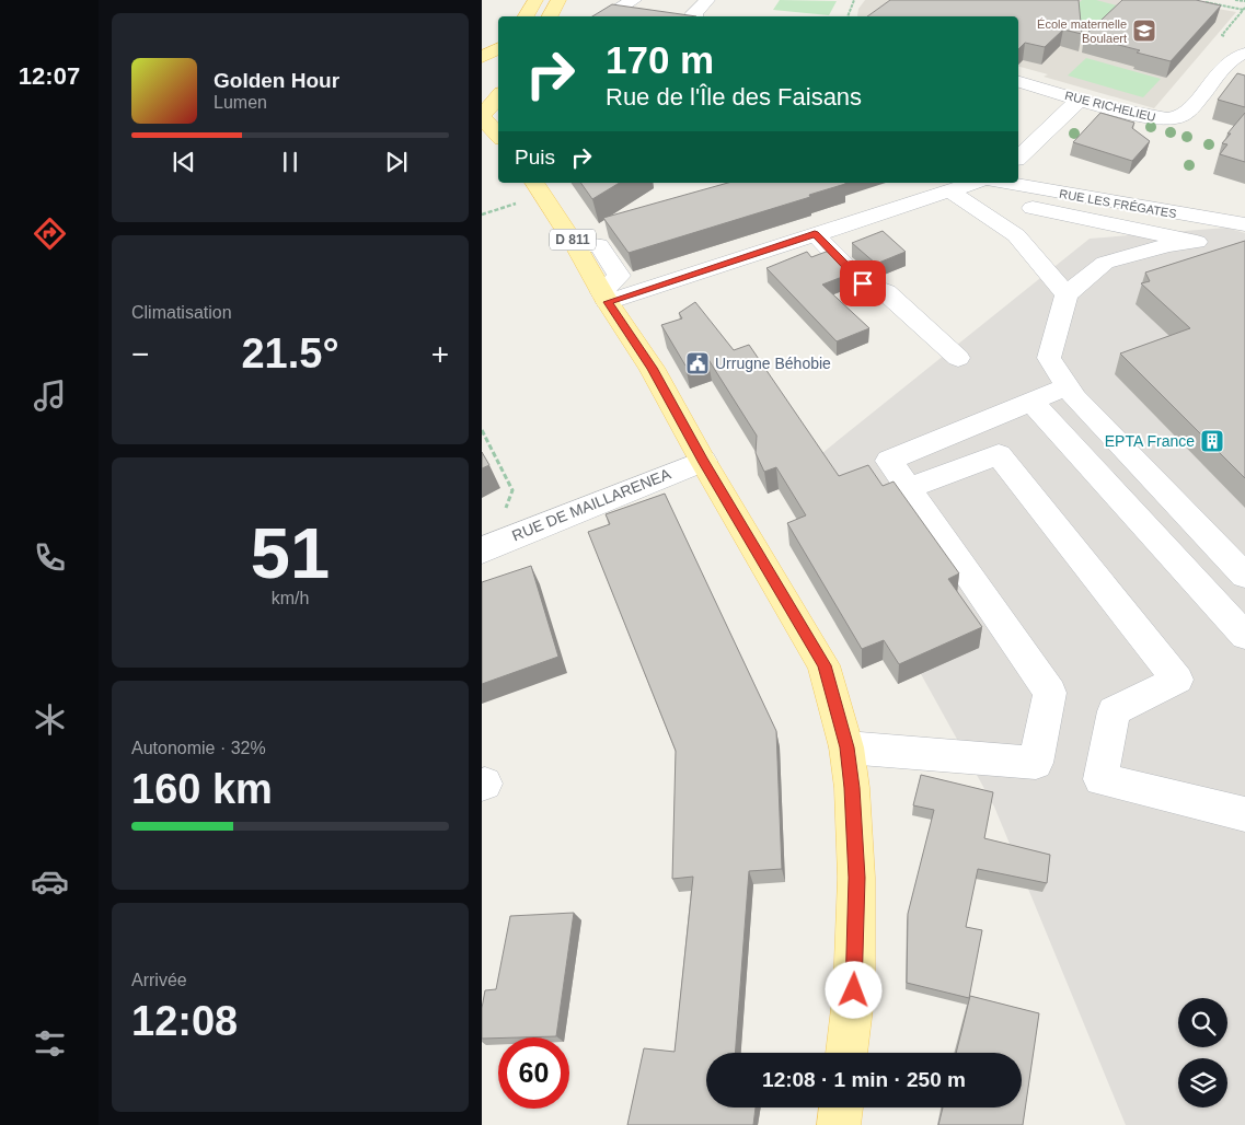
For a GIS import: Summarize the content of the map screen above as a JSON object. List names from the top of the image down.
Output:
{
  "streets": {
    "main road": ["D 811"],
    "street": ["RUE RICHELIEU", "RUE LES FRÉGATES", "RUE DE MAILLARENEA"]
  },
  "places": {
    "school or university": ["École maternelle Boulaert"],
    "public building": ["Urrugne Béhobie"],
    "building": ["EPTA France"]
  },
  "page": {
    "tabs": "12:07",
    "turn": ["170 m", "Rue de l'Île des Faisans"],
    "song": ["Golden Hour", "Lumen"],
    "then": "Puis",
    "tile": [
      "Climatisation",
      ["51", "km/h"],
      ["Autonomie · 32%", "160 km"],
      ["Arrivée", "12:08"]
    ],
    "heat": ["−", "21.5°", "+"],
    "limit": "60",
    "trip": "12:08 · 1 min · 250 m"
  }
}
